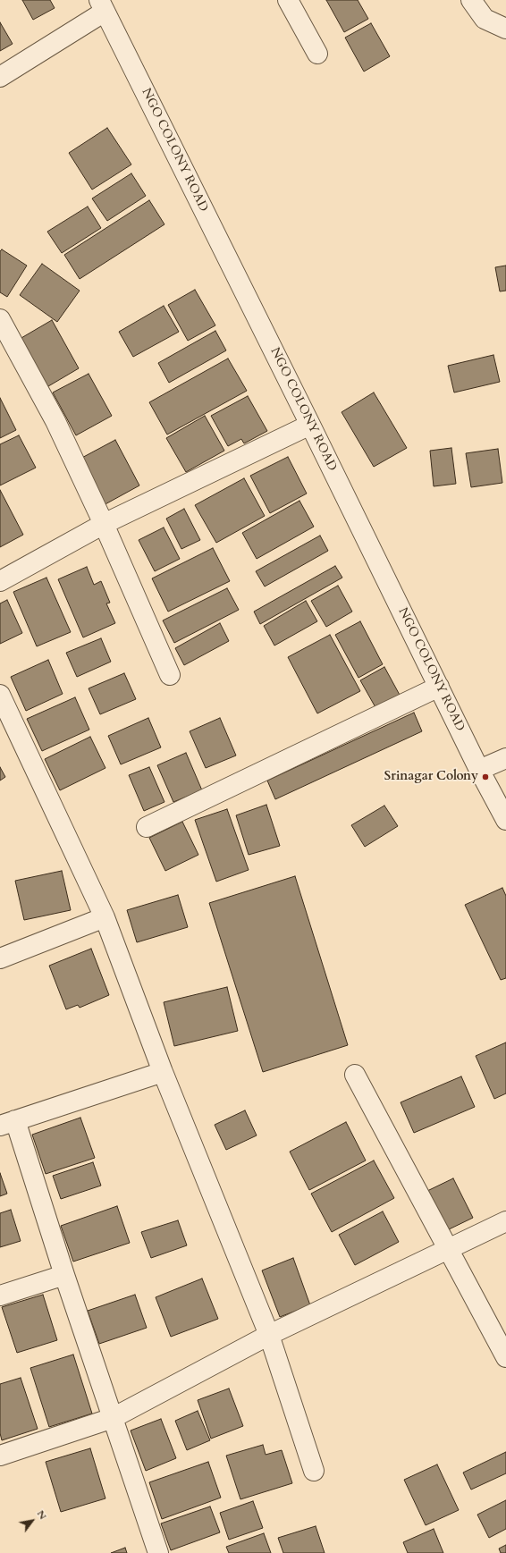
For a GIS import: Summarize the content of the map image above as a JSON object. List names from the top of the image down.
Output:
{
  "streets": {
    "street": ["NGO COLONY ROAD"]
  },
  "places": ["Srinagar Colony"],
  "north": "top right"
}
